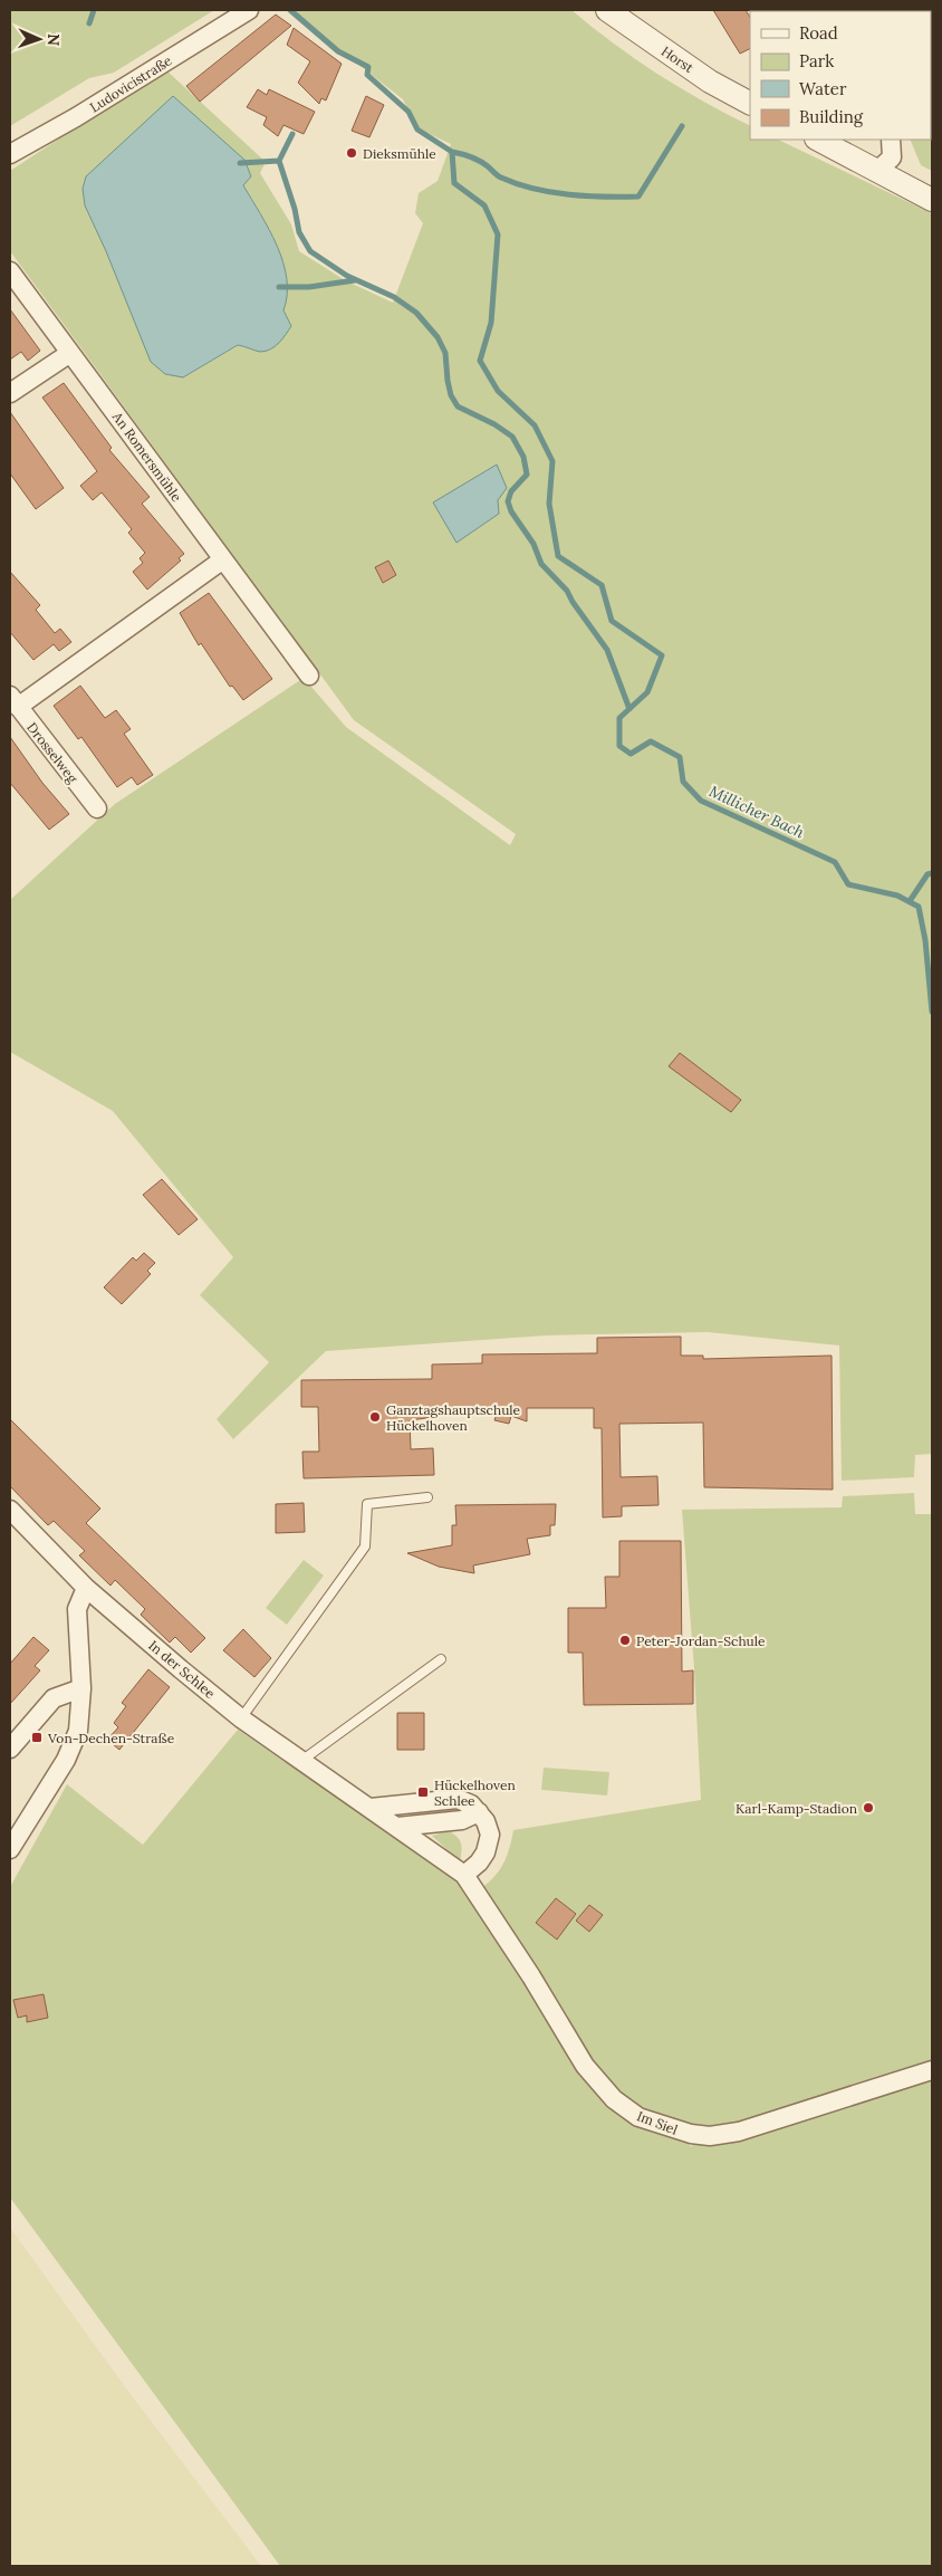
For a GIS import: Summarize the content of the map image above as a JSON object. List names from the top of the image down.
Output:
{
  "streets": {
    "street": [
      "Horst",
      "Ludovicistraße",
      "An Romersmühle",
      "Drosselweg",
      "In der Schlee",
      "Im Siel"
    ]
  },
  "crossings": [
    ["In der Schlee", "Im Siel"]
  ],
  "water": ["Millicher Bach"],
  "places": {
    "other": [
      "Dieksmühle",
      "Ganztagshauptschule Hückelhoven",
      "Peter-Jordan-Schule",
      "Karl-Kamp-Stadion"
    ],
    "transit": ["Von-Dechen-Straße", "Hückelhoven Schlee"]
  },
  "legend": [
    "Road",
    "Park",
    "Water",
    "Building"
  ],
  "north": "right"
}
